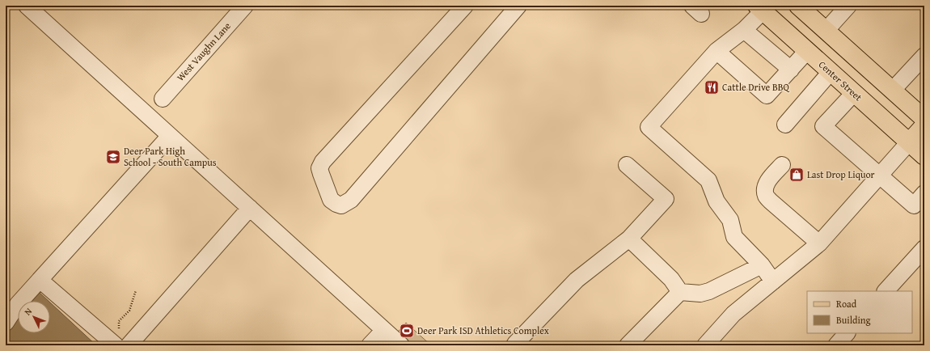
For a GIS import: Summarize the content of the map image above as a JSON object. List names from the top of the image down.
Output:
{
  "streets": {
    "main road": ["Center Street"],
    "street": ["West Vaughn Lane"]
  },
  "places": {
    "restaurant": ["Cattle Drive BBQ"],
    "school or university": ["Deer Park High School - South Campus"],
    "shop": ["Last Drop Liquor"],
    "sports": ["Deer Park ISD Athletics Complex"]
  },
  "legend": ["Road", "Building"],
  "north": "top left"
}
